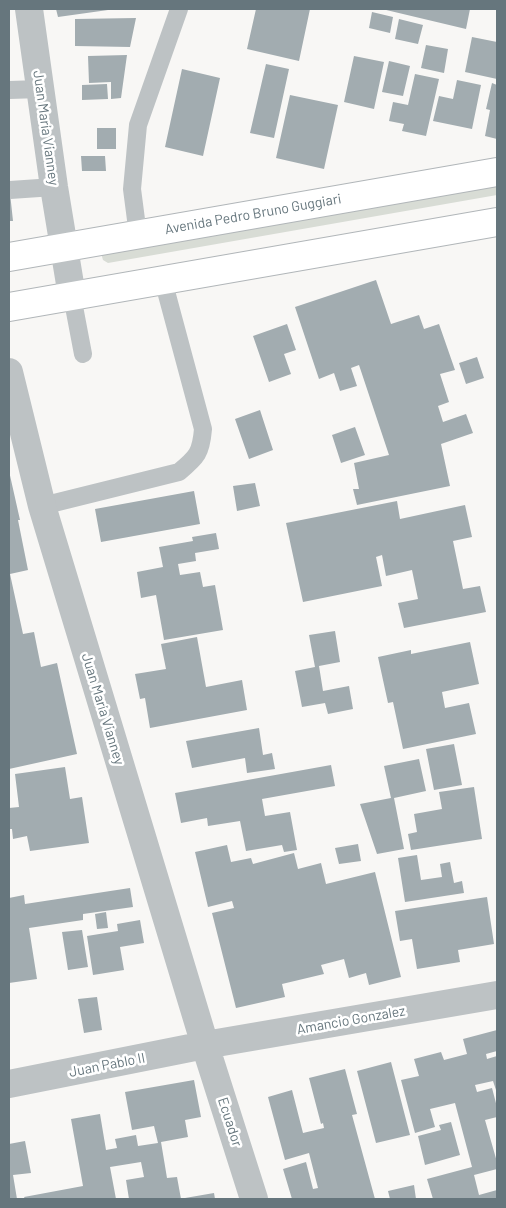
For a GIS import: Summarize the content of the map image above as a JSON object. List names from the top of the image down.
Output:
{
  "streets": {
    "main road": ["Avenida Pedro Bruno Guggiari"],
    "street": [
      "Juan María Vianney",
      "Amancio Gonzalez",
      "Juan Pablo II",
      "Ecuador"
    ]
  },
  "crossings": [
    ["Juan María Vianney", "Avenida Pedro Bruno Guggiari"],
    ["Juan María Vianney", "Amancio Gonzalez"],
    ["Juan María Vianney", "Juan Pablo II"],
    ["Juan María Vianney", "Ecuador"],
    ["Amancio Gonzalez", "Juan Pablo II"],
    ["Amancio Gonzalez", "Ecuador"],
    ["Juan Pablo II", "Ecuador"]
  ]
}
